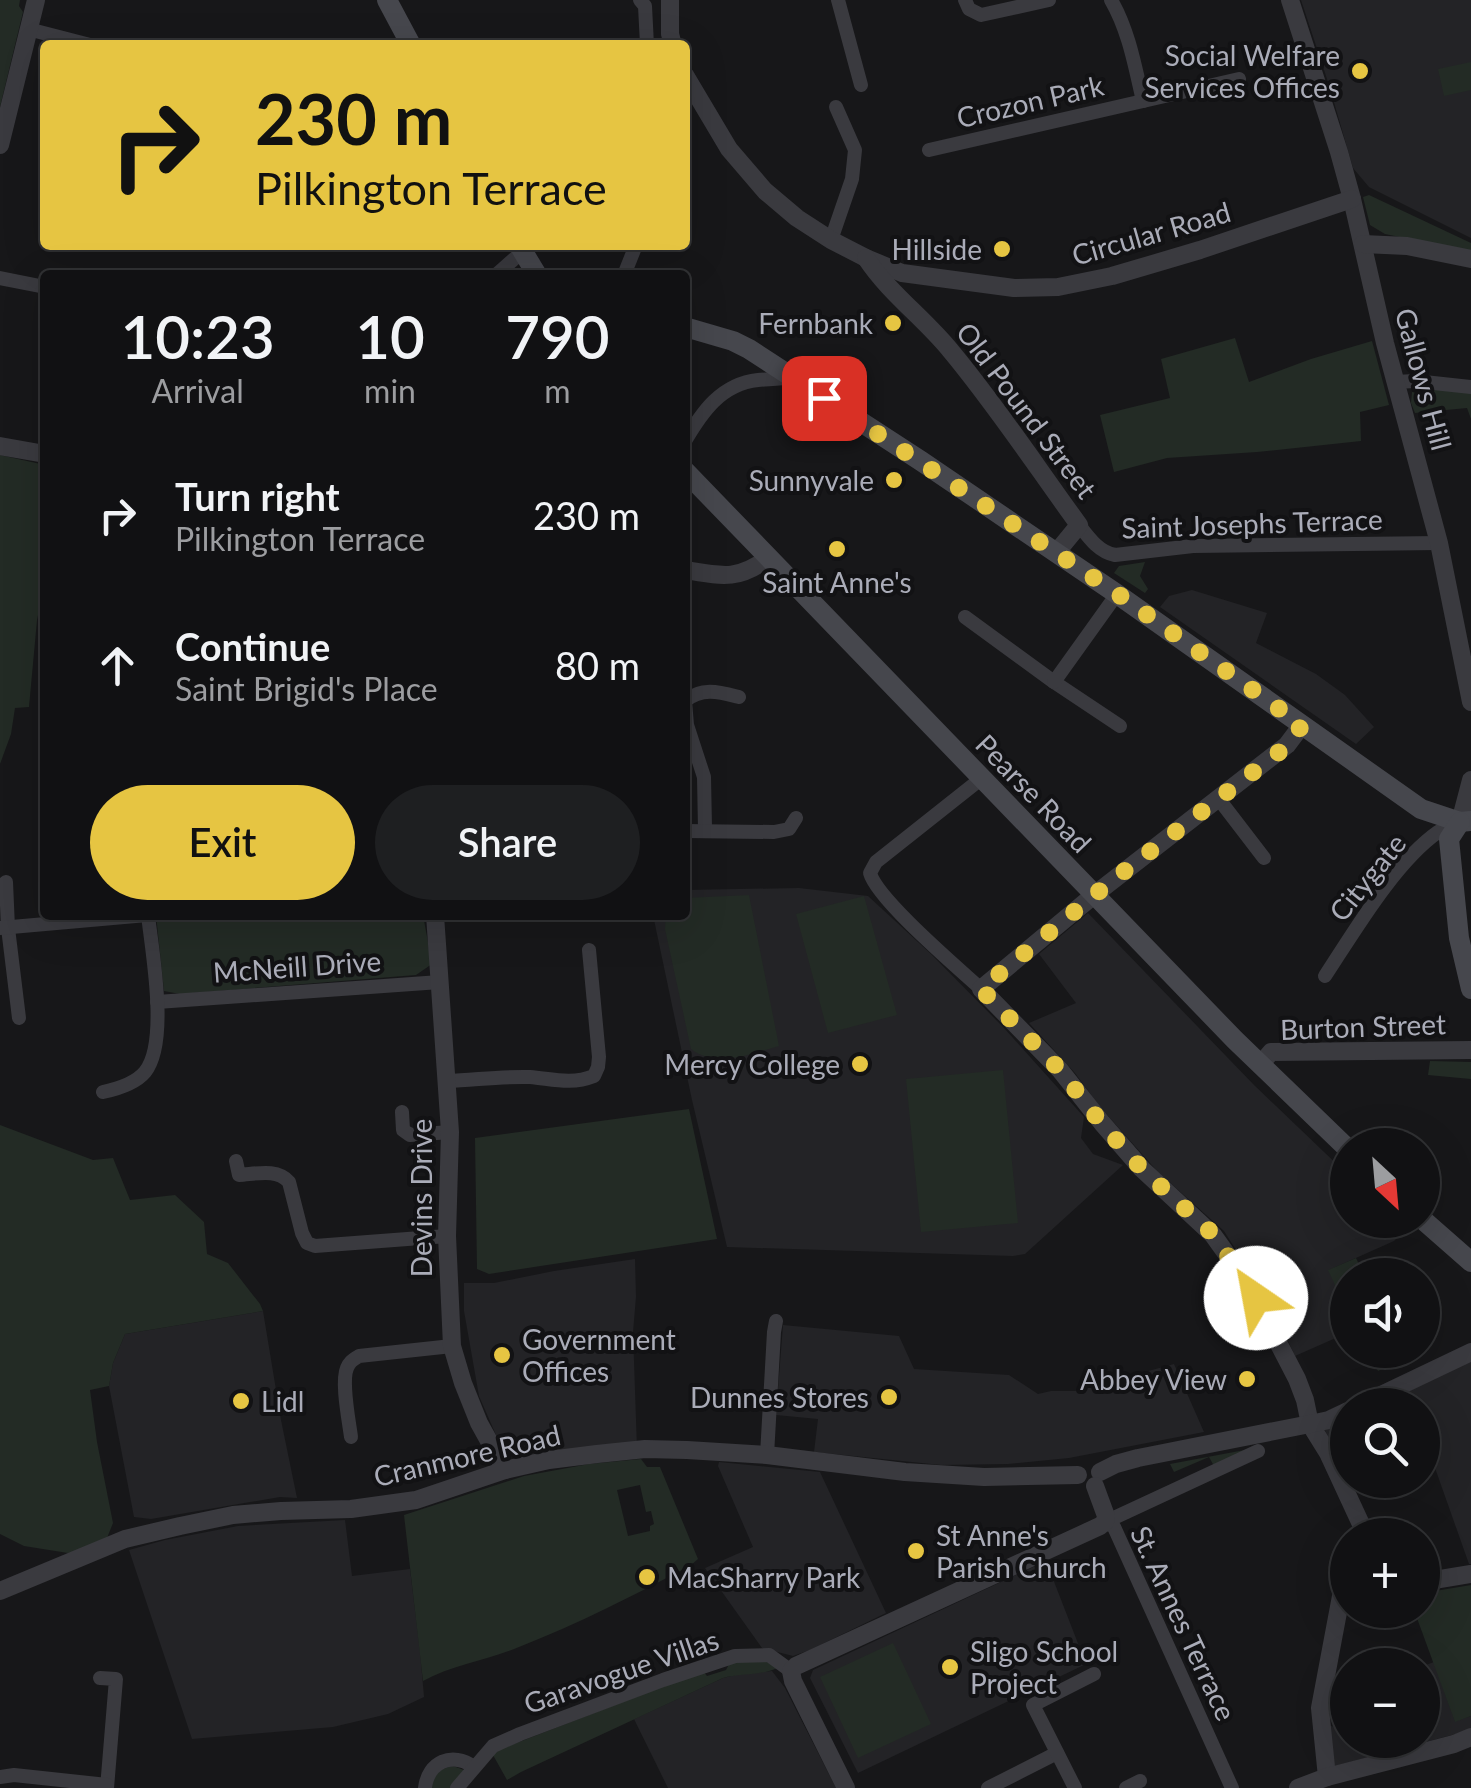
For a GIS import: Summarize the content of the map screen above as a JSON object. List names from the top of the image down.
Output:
{
  "streets": {
    "main road": ["Pearse Road"],
    "street": [
      "Crozon Park",
      "Circular Road",
      "Gallows Hill",
      "Old Pound Street",
      "Saint Josephs Terrace",
      "Citygate",
      "McNeill Drive",
      "Burton Street",
      "Devins Drive",
      "Cranmore Road",
      "St. Annes Terrace",
      "Garavogue Villas"
    ]
  },
  "crossings": [
    ["Circular Road", "Gallows Hill"],
    ["Circular Road", "Old Pound Street"],
    ["Gallows Hill", "Saint Josephs Terrace"],
    ["Old Pound Street", "Saint Josephs Terrace"],
    ["Pearse Road", "Burton Street"],
    ["McNeill Drive", "Devins Drive"],
    ["Devins Drive", "Cranmore Road"]
  ],
  "places": [
    "Social Welfare Services Offices",
    "Hillside",
    "Fernbank",
    "Sunnyvale",
    "Saint Anne's",
    "Mercy College",
    "Government Offices",
    "Abbey View",
    "Dunnes Stores",
    "Lidl",
    "St Anne's Parish Church",
    "MacSharry Park",
    "Sligo School Project"
  ],
  "north": "bottom right",
  "page": {
    "turn": ["230 m", "Pilkington Terrace"],
    "eta": [
      "10:23",
      "Arrival",
      "10",
      "min",
      "790",
      "m"
    ],
    "list": [
      {
        "name": "Turn right",
        "note": "Pilkington Terrace",
        "value": "230 m"
      },
      {
        "name": "Continue",
        "note": "Saint Brigid's Place",
        "value": "80 m"
      }
    ],
    "buttons": ["Exit", "Share"],
    "map_buttons": ["+", "−"]
  }
}
